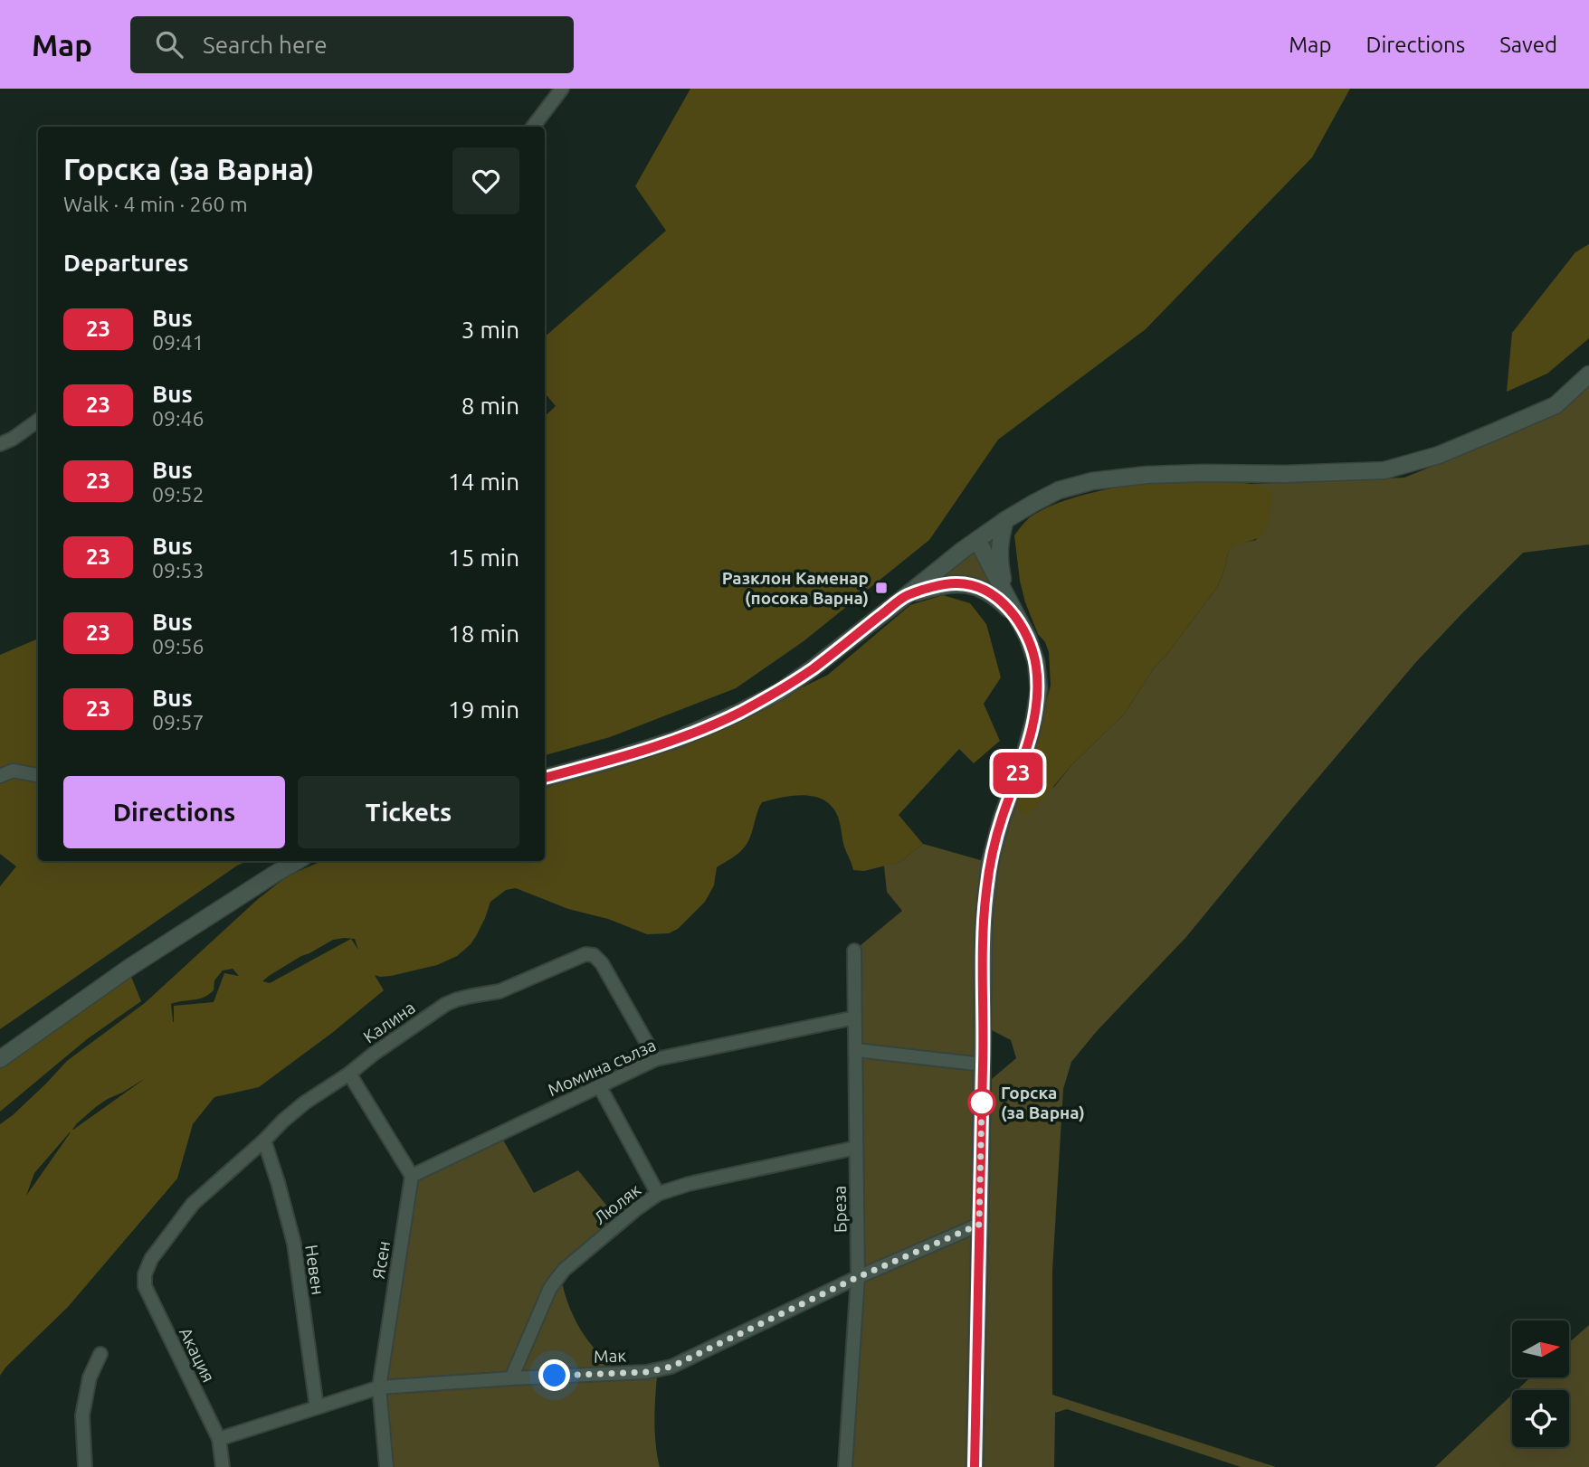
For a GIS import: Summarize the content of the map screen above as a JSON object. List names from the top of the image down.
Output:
{
  "streets": {
    "street": [
      "Калина",
      "Момина сълза",
      "Люляк",
      "Бреза",
      "Ясен",
      "Невен",
      "Акация",
      "Мак"
    ]
  },
  "crossings": [
    ["Калина", "Момина сълза"],
    ["Калина", "Невен"],
    ["Калина", "Акация"],
    ["Момина сълза", "Бреза"],
    ["Момина сълза", "Ясен"],
    ["Люляк", "Бреза"],
    ["Люляк", "Мак"],
    ["Бреза", "Мак"],
    ["Ясен", "Мак"],
    ["Невен", "Мак"],
    ["Акация", "Мак"]
  ],
  "places": {
    "transit": ["Разклон Каменар (посока Варна)"],
    "other": ["Горска (за Варна)"]
  },
  "lines": ["bus line 23"],
  "north": "right",
  "page": {
    "header": "Map",
    "search": "Search here",
    "nav": ["Map", "Directions", "Saved"],
    "on_map": "23",
    "heading": [
      ["Горска (за Варна)", "Walk · 4 min · 260 m"],
      "Departures"
    ],
    "list": [
      {
        "mark": "23",
        "name": "Bus",
        "note": "09:41",
        "value": "3 min"
      },
      {
        "mark": "23",
        "name": "Bus",
        "note": "09:46",
        "value": "8 min"
      },
      {
        "mark": "23",
        "name": "Bus",
        "note": "09:52",
        "value": "14 min"
      },
      {
        "mark": "23",
        "name": "Bus",
        "note": "09:53",
        "value": "15 min"
      },
      {
        "mark": "23",
        "name": "Bus",
        "note": "09:56",
        "value": "18 min"
      },
      {
        "mark": "23",
        "name": "Bus",
        "note": "09:57",
        "value": "19 min"
      }
    ],
    "buttons": ["Directions", "Tickets"]
  }
}
